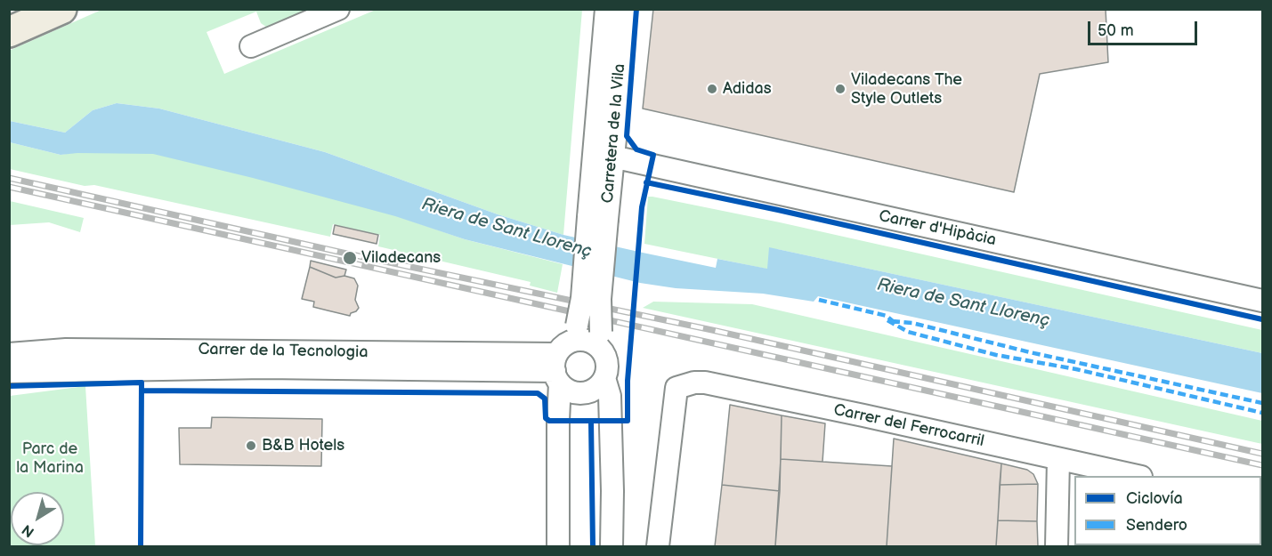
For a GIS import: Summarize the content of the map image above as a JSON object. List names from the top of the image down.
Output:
{
  "streets": {
    "street": [
      "Carretera de la Vila",
      "Carrer d'Hipàcia",
      "Carrer de la Tecnologia",
      "Carrer del Ferrocarril"
    ]
  },
  "crossings": [
    ["Carretera de la Vila", "Carrer d'Hipàcia"],
    ["Carretera de la Vila", "Carrer de la Tecnologia"]
  ],
  "water": ["Riera de Sant Llorenç"],
  "parks": ["Parc de la Marina"],
  "places": [
    "Adidas",
    "Viladecans The Style Outlets",
    "Viladecans",
    "B&B Hotels"
  ],
  "legend": ["Ciclovía", "Sendero"],
  "scale_bar": "50 m",
  "north": "bottom left"
}
